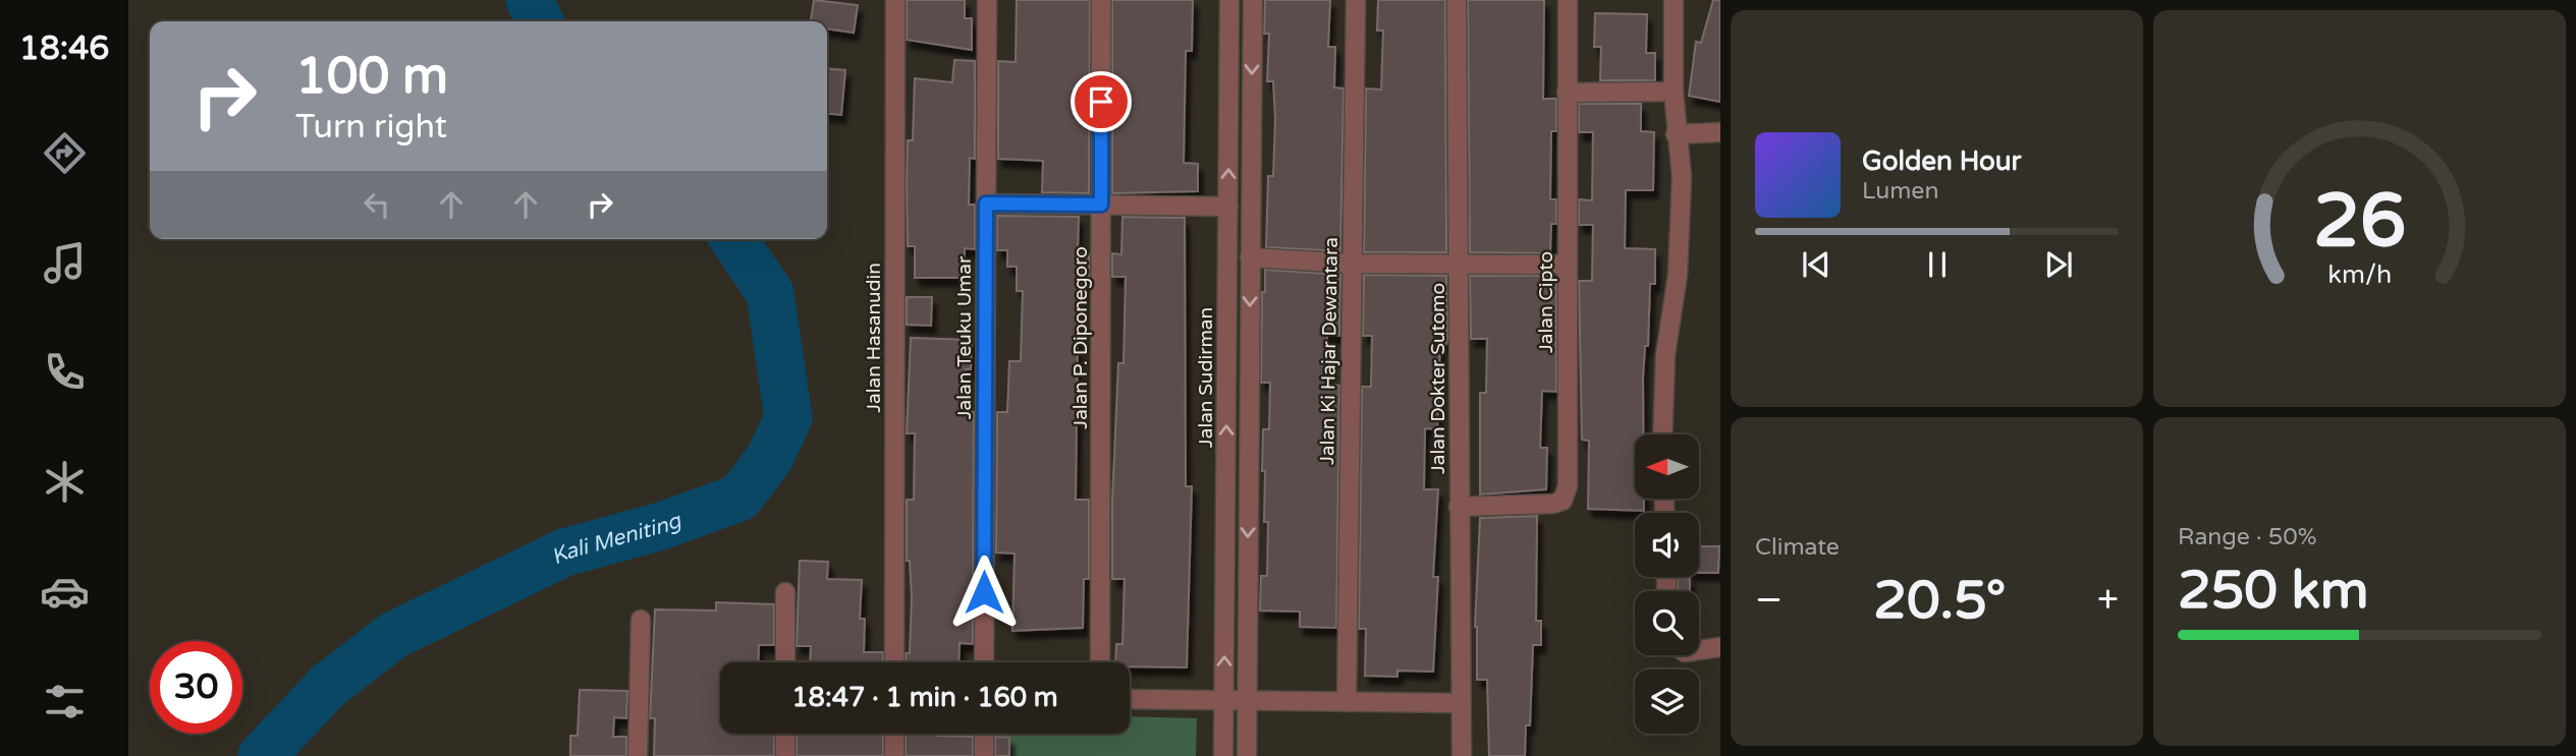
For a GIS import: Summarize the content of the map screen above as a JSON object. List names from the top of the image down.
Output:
{
  "streets": {
    "street": [
      "Jalan Cipto",
      "Jalan Hasanudin",
      "Jalan Teuku Umar",
      "Jalan P. Diponegoro",
      "Jalan Ki Hajar Dewantara",
      "Jalan Sudirman",
      "Jalan Dokter Sutomo"
    ]
  },
  "crossings": [
    ["Jalan Cipto", "Jalan Dokter Sutomo"]
  ],
  "water": ["Kali Meniting"],
  "north": "left",
  "page": {
    "tabs": "18:46",
    "turn": ["100 m", "Turn right"],
    "song": ["Golden Hour", "Lumen"],
    "tile": [
      "Climate",
      ["Range · 50%", "250 km"]
    ],
    "heat": ["−", "20.5°", "+"],
    "limit": "30",
    "trip": "18:47 · 1 min · 160 m",
    "gauge": ["26", "km/h"]
  }
}
